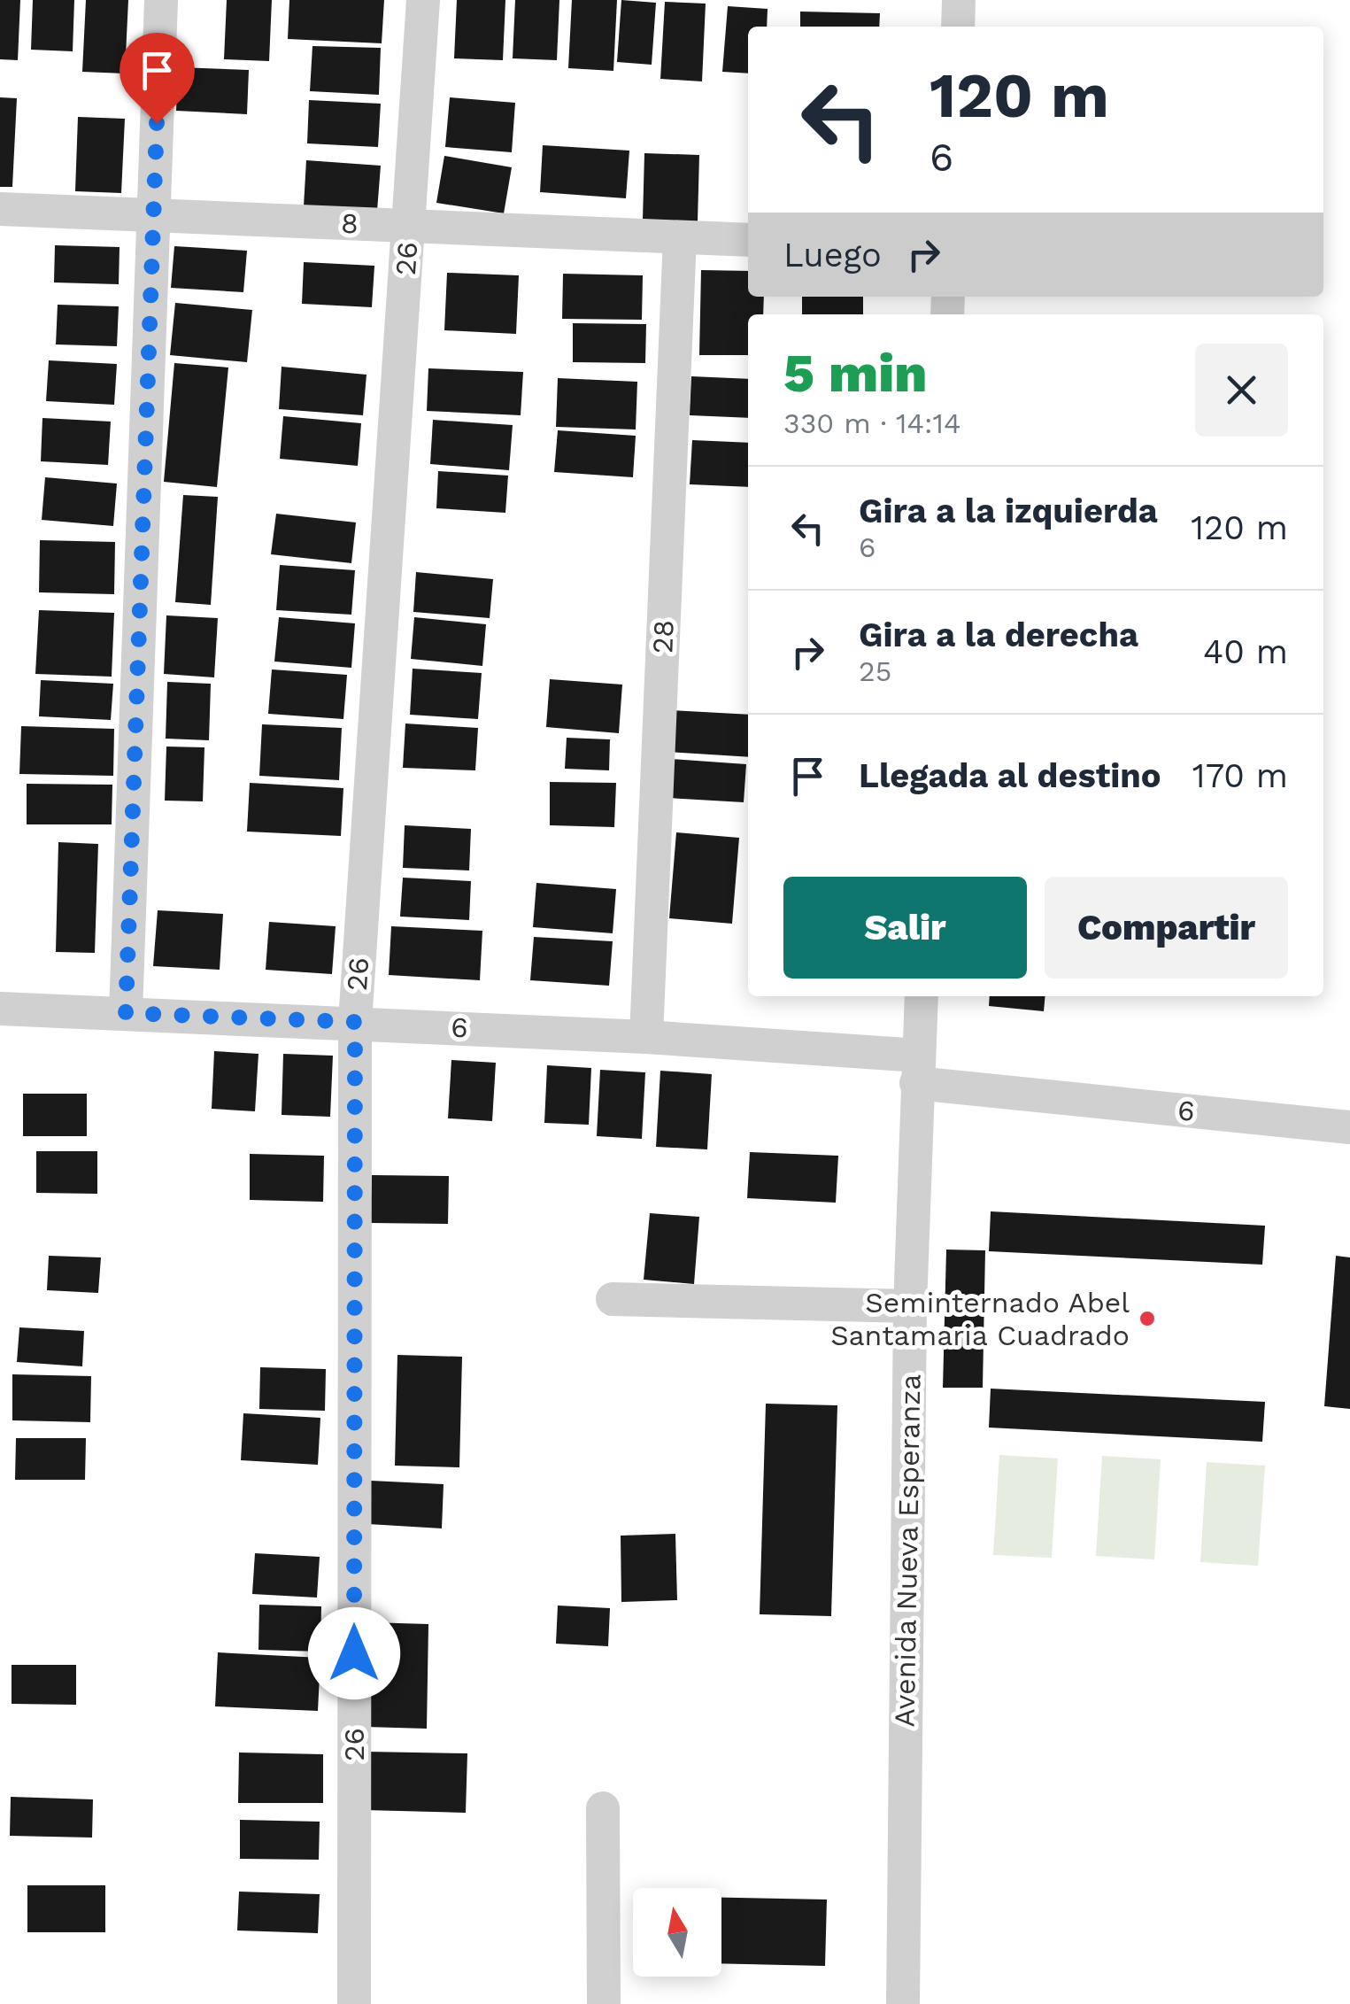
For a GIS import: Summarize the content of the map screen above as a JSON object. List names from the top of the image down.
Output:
{
  "streets": {
    "street": [
      "8",
      "26",
      "28",
      "6",
      "Avenida Nueva Esperanza"
    ]
  },
  "crossings": [
    ["8", "26"],
    ["8", "28"],
    ["26", "6"],
    ["28", "6"],
    ["6", "Avenida Nueva Esperanza"]
  ],
  "places": ["Seminternado Abel Santamaria Cuadrado"],
  "north": "top",
  "page": {
    "turn": ["120 m", "6"],
    "then": "Luego",
    "heading": ["5 min", "330 m · 14:14"],
    "list": [
      {
        "name": "Gira a la izquierda",
        "note": "6",
        "value": "120 m"
      },
      {
        "name": "Gira a la derecha",
        "note": "25",
        "value": "40 m"
      },
      {
        "name": "Llegada al destino",
        "value": "170 m"
      }
    ],
    "buttons": ["Salir", "Compartir"]
  }
}
